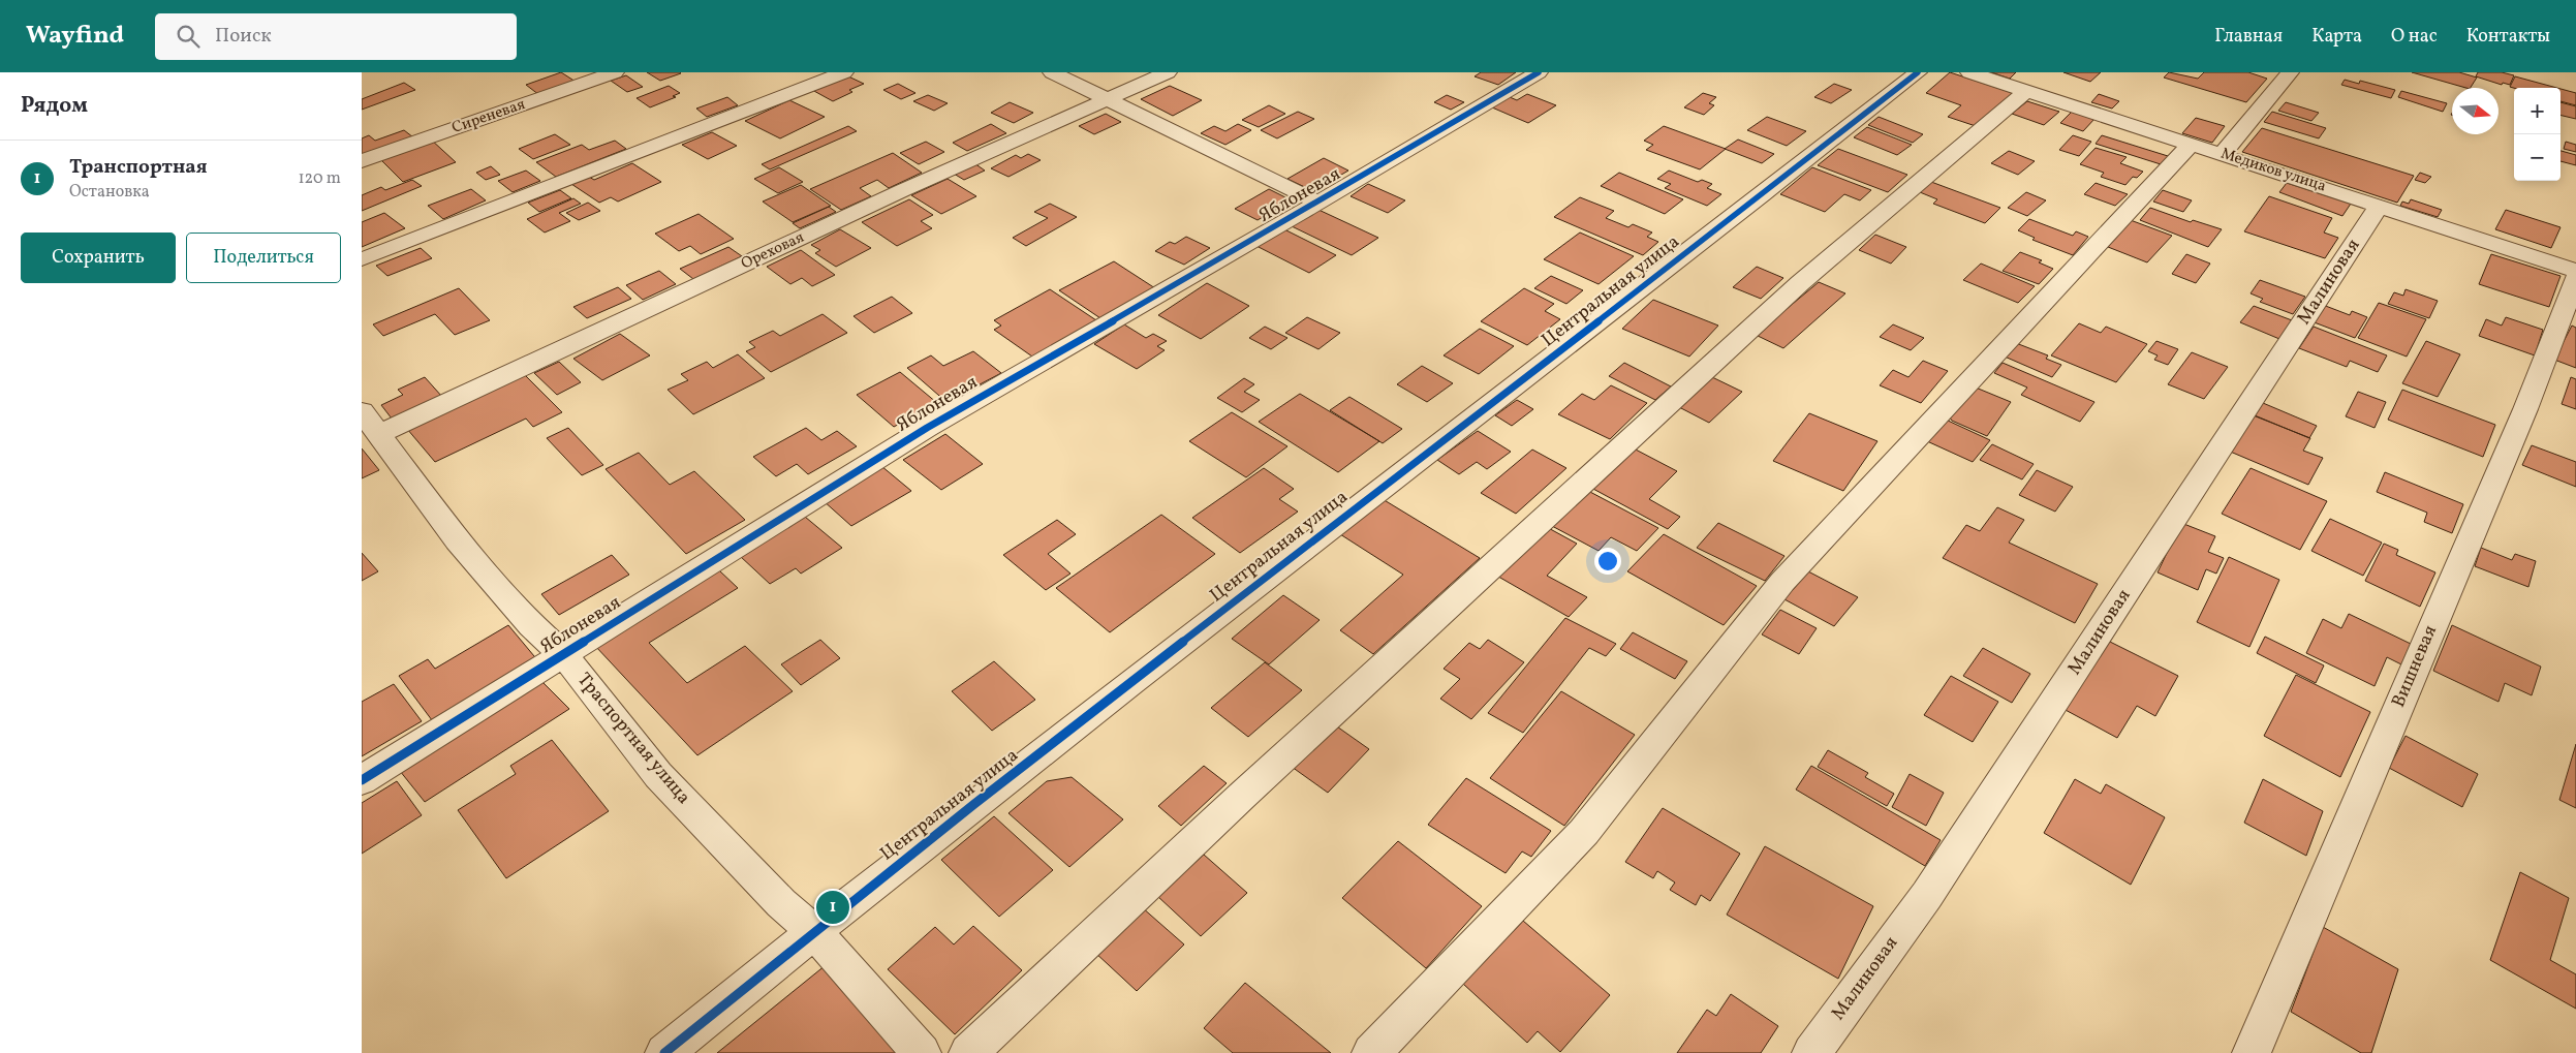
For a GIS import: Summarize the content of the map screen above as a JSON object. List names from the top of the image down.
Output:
{
  "streets": {
    "street": [
      "Сиреневая",
      "Медиков улица",
      "Яблоневая",
      "Ореховая",
      "Малиновая",
      "Центральная улица",
      "Вишневая",
      "Траспортная улица"
    ]
  },
  "crossings": [
    ["Медиков улица", "Малиновая"],
    ["Яблоневая", "Траспортная улица"],
    ["Ореховая", "Траспортная улица"],
    ["Центральная улица", "Траспортная улица"]
  ],
  "north": "right",
  "page": {
    "header": "Wayfind",
    "search": "Поиск",
    "nav": [
      "Главная",
      "Карта",
      "О нас",
      "Контакты"
    ],
    "heading": "Рядом",
    "map_buttons": ["+", "−"],
    "list": [
      {
        "mark": "1",
        "name": "Транспортная",
        "note": "Остановка",
        "value": "120 m"
      }
    ],
    "buttons": ["Сохранить", "Поделиться"],
    "pins": "1"
  }
}
